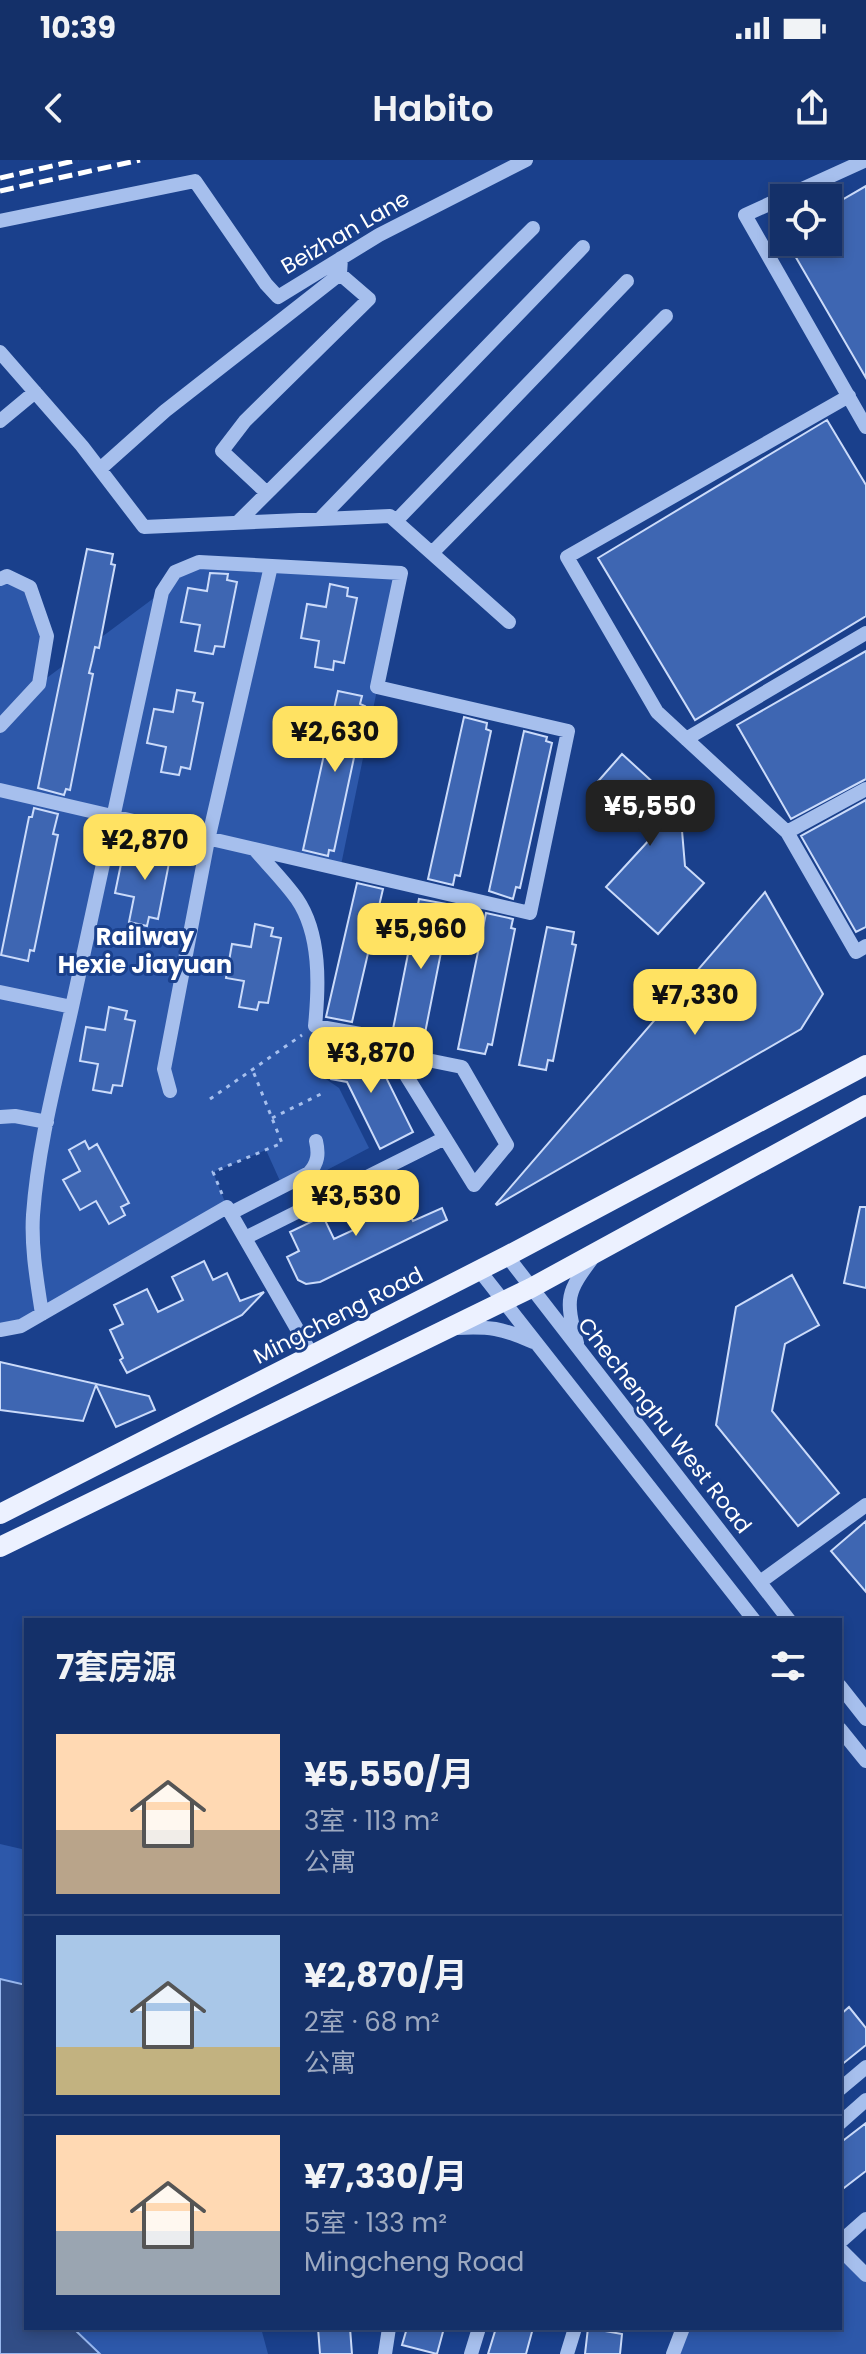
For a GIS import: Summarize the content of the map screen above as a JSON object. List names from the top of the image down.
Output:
{
  "streets": {
    "main road": ["Mingcheng Road"],
    "street": ["Beizhan Lane", "Chechenghu West Road"]
  },
  "crossings": [
    ["Mingcheng Road", "Chechenghu West Road"]
  ],
  "districts": ["Railway Hexie Jiayuan"],
  "page": {
    "status": "10:39",
    "header": "Habito",
    "price": [
      "¥2,630",
      "¥5,550",
      "¥2,870",
      "¥5,960",
      "¥7,330",
      "¥3,870",
      "¥3,530"
    ],
    "heading": "7套房源",
    "list": [
      {
        "name": "¥5,550/月",
        "note": "3室 · 113 m² · 公寓"
      },
      {
        "name": "¥2,870/月",
        "note": "2室 · 68 m² · 公寓"
      },
      {
        "name": "¥7,330/月",
        "note": "5室 · 133 m² · Mingcheng Road"
      }
    ]
  }
}
